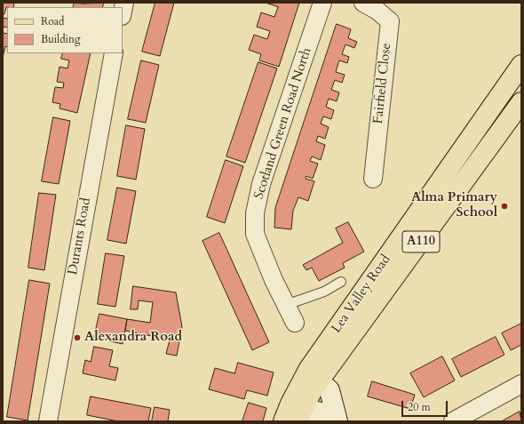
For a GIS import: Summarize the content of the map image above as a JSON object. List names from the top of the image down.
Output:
{
  "streets": {
    "main road": ["A110", "Lea Valley Road"],
    "street": ["Fairfield Close", "Scotland Green Road North", "Durants Road"]
  },
  "places": ["Alma Primary School", "Alexandra Road"],
  "legend": ["Road", "Building"],
  "scale_bar": "20 m"
}
